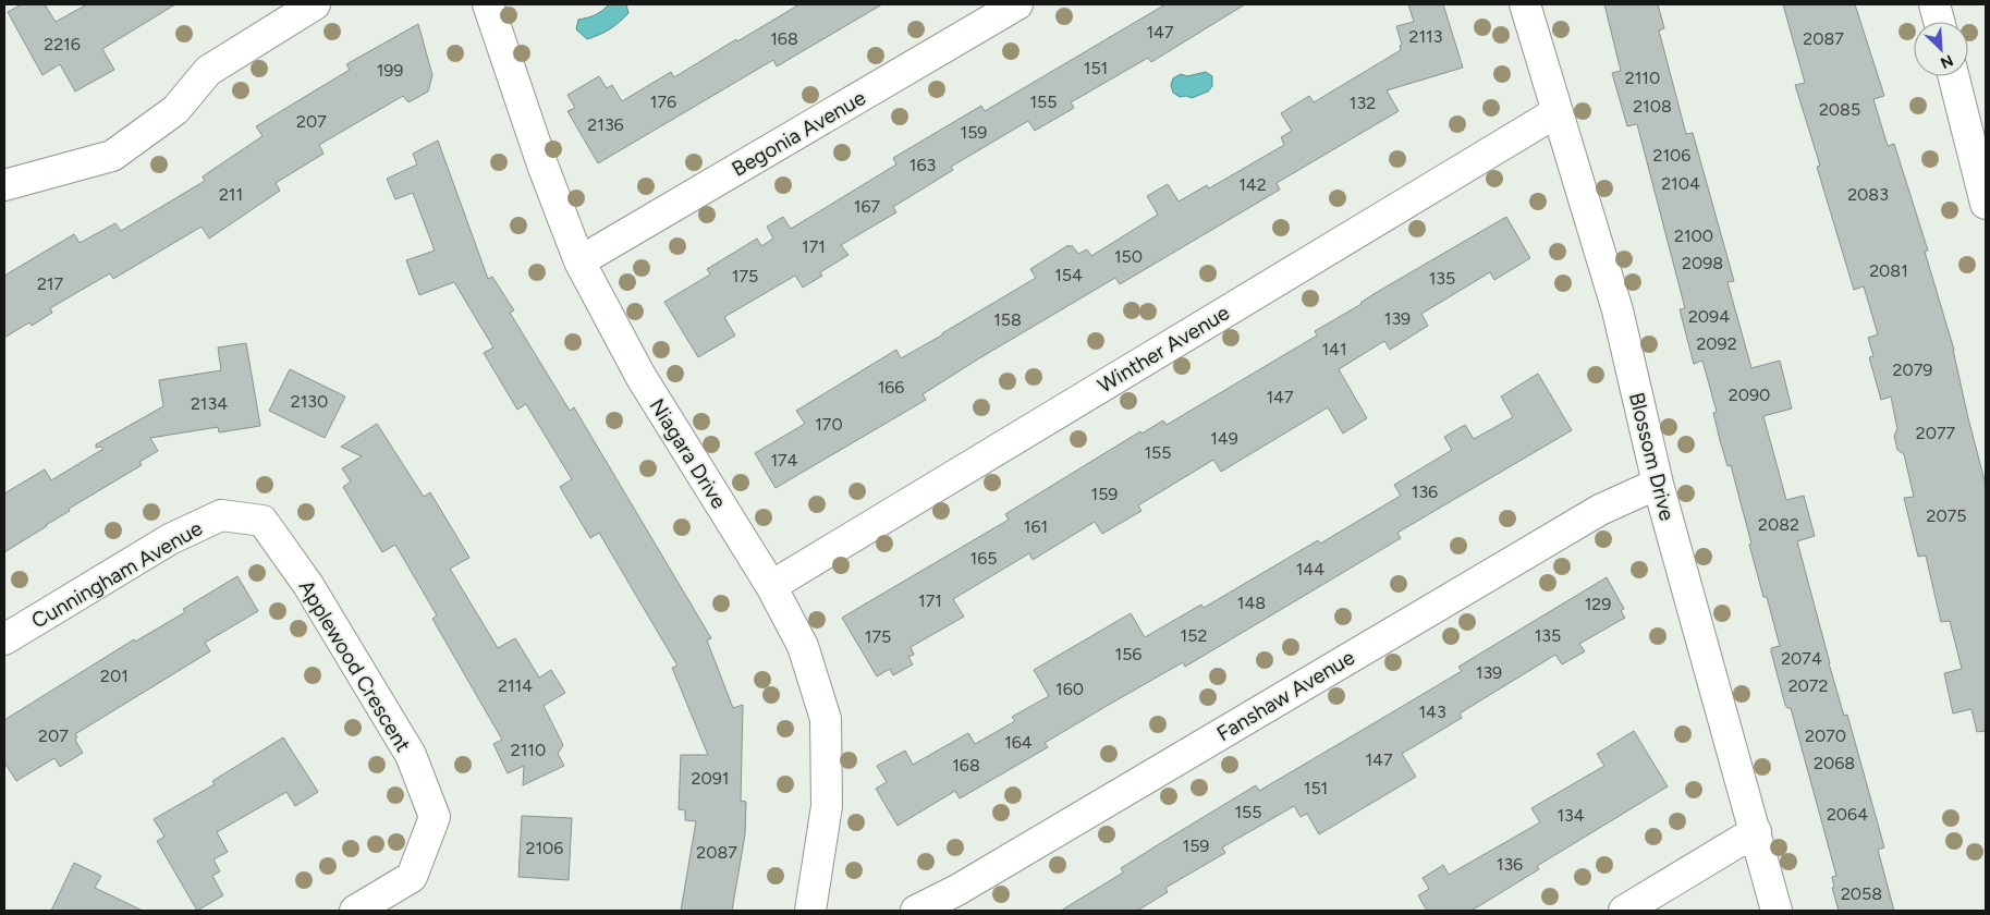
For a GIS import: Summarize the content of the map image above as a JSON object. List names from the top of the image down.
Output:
{
  "streets": {
    "street": [
      "Begonia Avenue",
      "Winther Avenue",
      "Niagara Drive",
      "Blossom Drive",
      "Cunningham Avenue",
      "Applewood Crescent",
      "Fanshaw Avenue"
    ]
  },
  "crossings": [
    ["Begonia Avenue", "Niagara Drive"],
    ["Winther Avenue", "Niagara Drive"],
    ["Winther Avenue", "Blossom Drive"],
    ["Blossom Drive", "Fanshaw Avenue"],
    ["Cunningham Avenue", "Applewood Crescent"]
  ],
  "house_numbers": [
    "147",
    "2113",
    "168",
    "2087",
    "2216",
    "151",
    "199",
    "2110",
    "176",
    "155",
    "132",
    "2108",
    "2085",
    "207",
    "2136",
    "159",
    "2106",
    "163",
    "2104",
    "142",
    "211",
    "2083",
    "167",
    "2100",
    "171",
    "150",
    "2098",
    "2081",
    "154",
    "175",
    "135",
    "217",
    "2094",
    "139",
    "158",
    "2092",
    "141",
    "2079",
    "166",
    "2090",
    "147",
    "2130",
    "2134",
    "170",
    "2077",
    "149",
    "155",
    "174",
    "136",
    "159",
    "2075",
    "2082",
    "161",
    "165",
    "144",
    "171",
    "148",
    "129",
    "152",
    "135",
    "175",
    "156",
    "2074",
    "139",
    "201",
    "2114",
    "2072",
    "160",
    "143",
    "207",
    "2070",
    "164",
    "2110",
    "147",
    "2068",
    "168",
    "2091",
    "151",
    "155",
    "2064",
    "134",
    "159",
    "2106",
    "2087",
    "136",
    "2058"
  ],
  "north": "bottom right"
}
